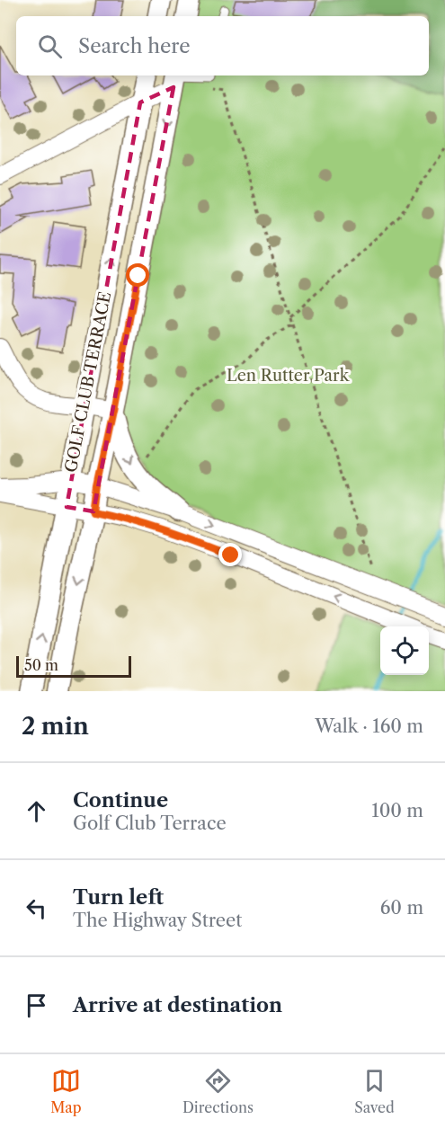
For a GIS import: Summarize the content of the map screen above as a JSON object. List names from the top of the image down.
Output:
{
  "streets": {
    "street": ["GOLF CLUB TERRACE"]
  },
  "parks": ["Len Rutter Park"],
  "scale_bar": "50 m",
  "page": {
    "search": "Search here",
    "scale": "50 m",
    "heading": ["2 min", "Walk · 160 m"],
    "list": [
      ["Continue", "Golf Club Terrace", "100 m"],
      ["Turn left", "The Highway Street", "60 m"],
      "Arrive at destination"
    ],
    "nav": ["Map", "Directions", "Saved"]
  }
}
